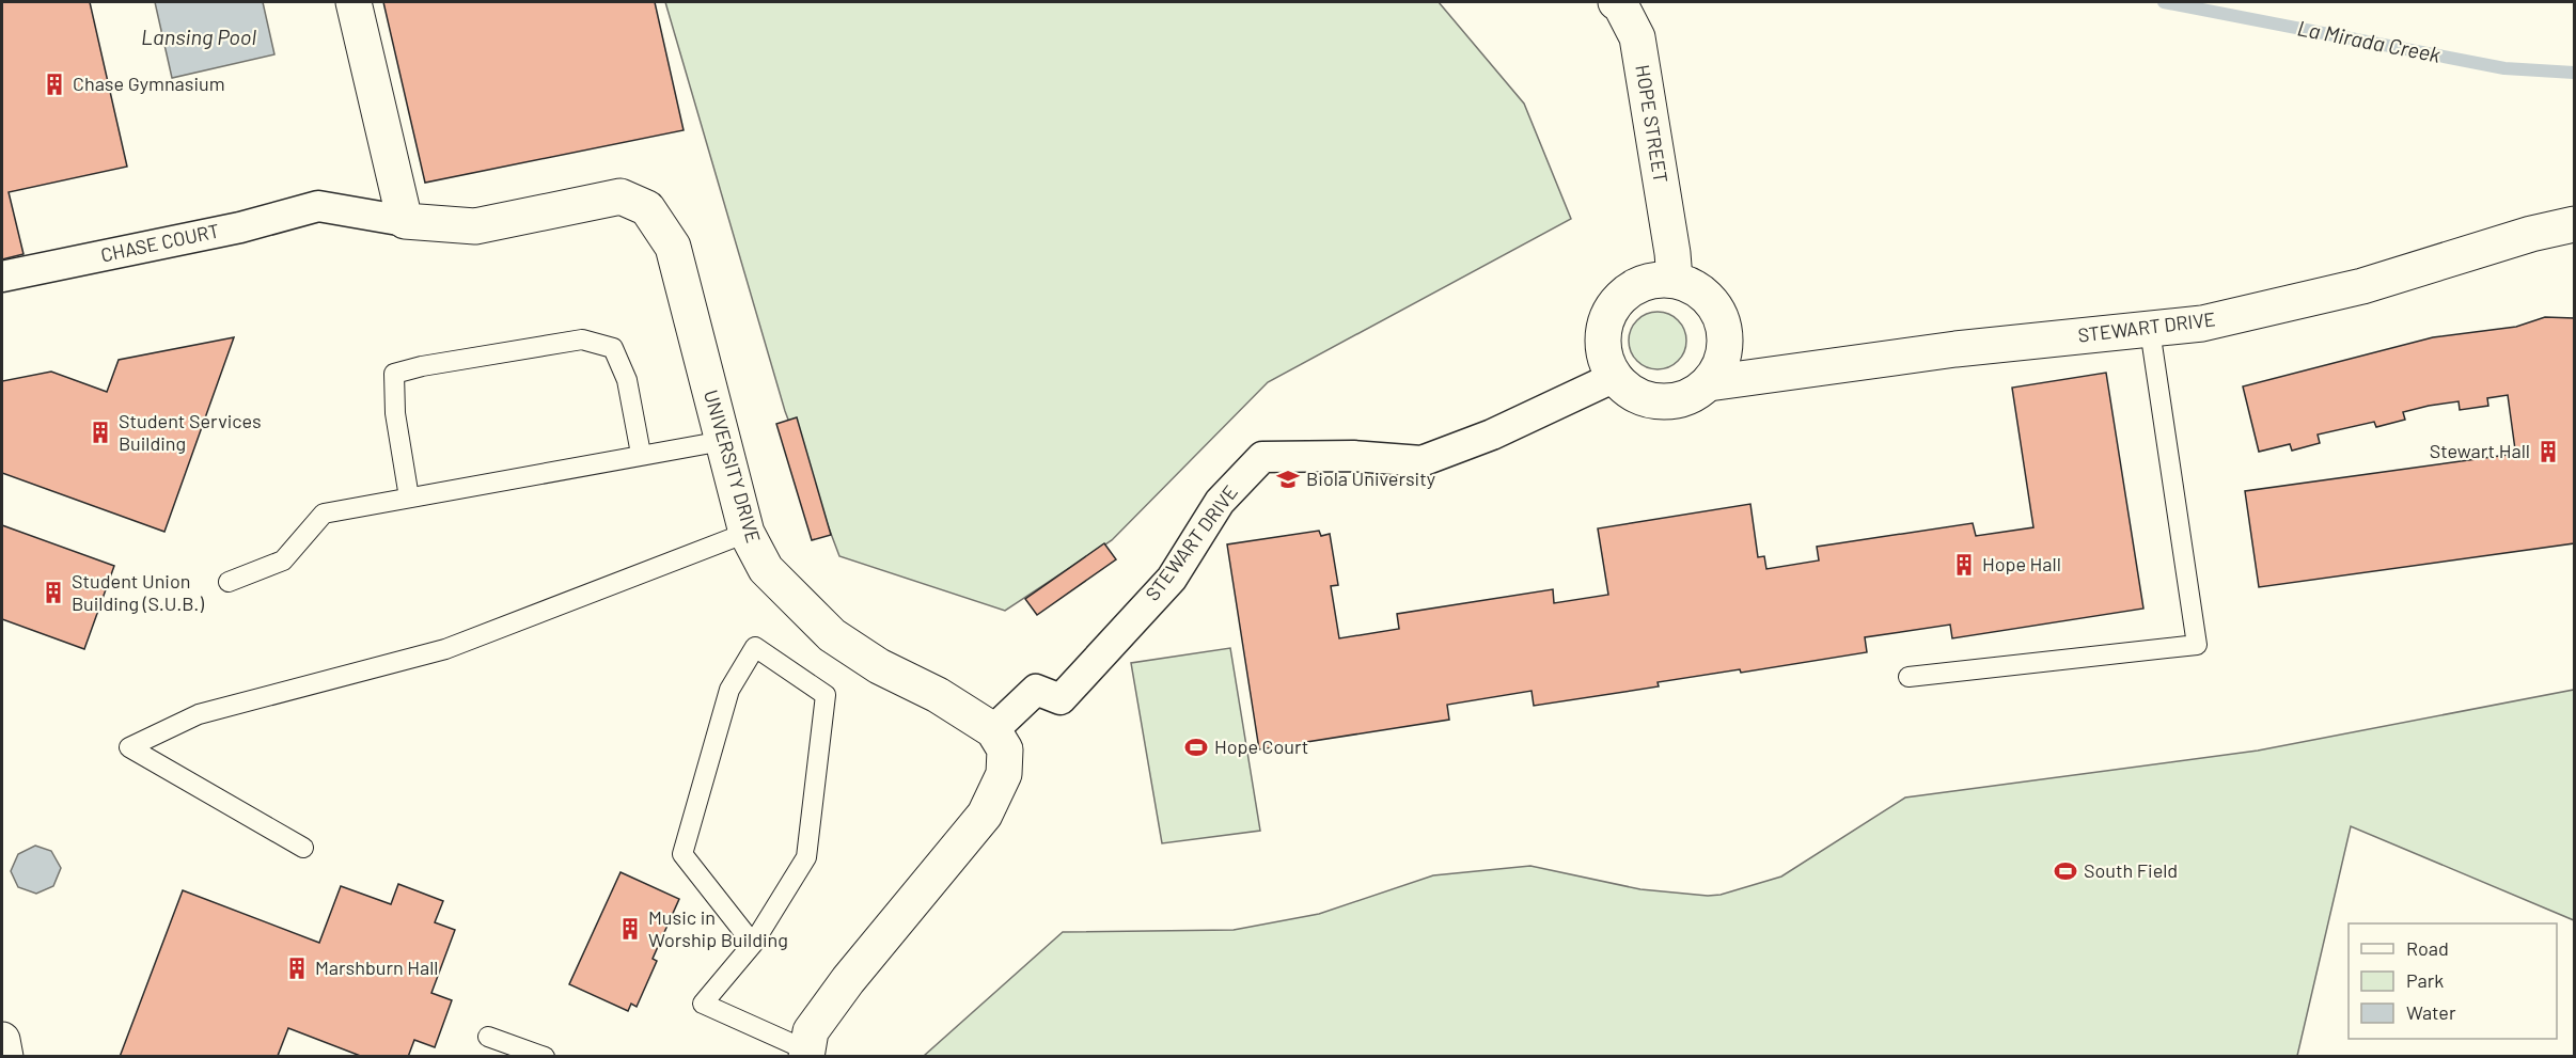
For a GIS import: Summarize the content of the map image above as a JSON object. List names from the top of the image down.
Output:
{
  "streets": {
    "street": [
      "HOPE STREET",
      "CHASE COURT",
      "STEWART DRIVE",
      "UNIVERSITY DRIVE"
    ]
  },
  "crossings": [
    ["HOPE STREET", "STEWART DRIVE"],
    ["CHASE COURT", "UNIVERSITY DRIVE"],
    ["STEWART DRIVE", "UNIVERSITY DRIVE"]
  ],
  "water": ["Lansing Pool", "La Mirada Creek"],
  "places": {
    "building": [
      "Chase Gymnasium",
      "Student Services Building",
      "Stewart Hall",
      "Hope Hall",
      "Student Union Building (S.U.B.)",
      "Music in Worship Building",
      "Marshburn Hall"
    ],
    "school or university": ["Biola University"],
    "sports": ["Hope Court", "South Field"]
  },
  "legend": ["Road", "Park", "Water"]
}
